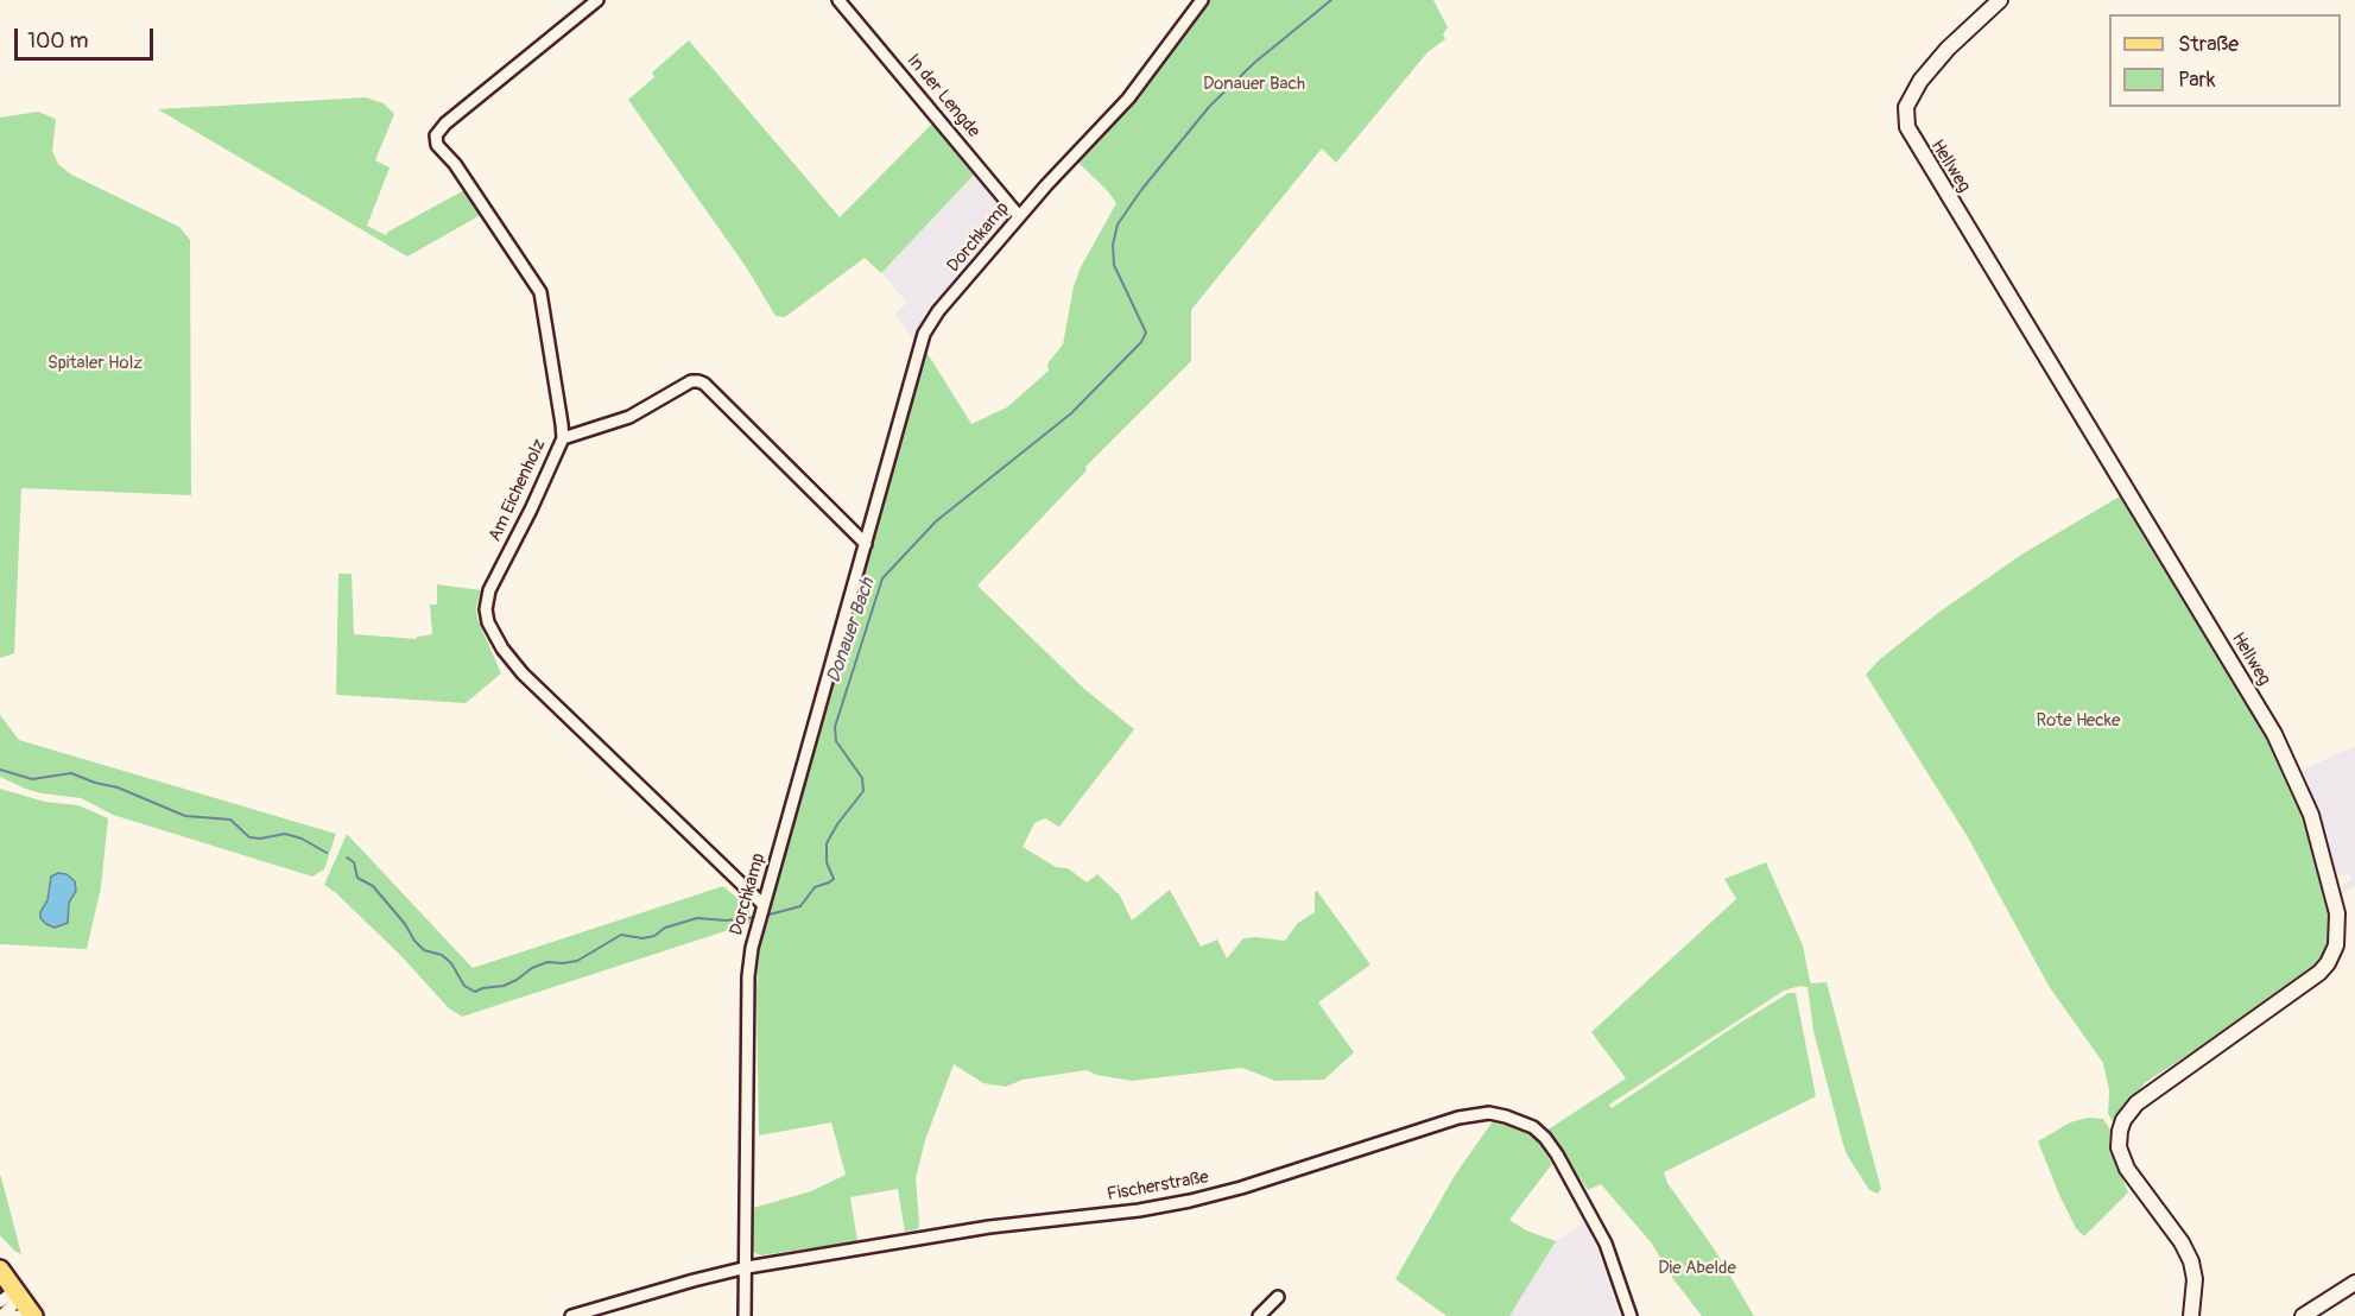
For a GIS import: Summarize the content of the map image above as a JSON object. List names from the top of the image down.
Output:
{
  "streets": {
    "street": [
      "In der Lengde",
      "Hellweg",
      "Dorchkamp",
      "Am Eichenholz",
      "Fischerstraße"
    ]
  },
  "crossings": [
    ["In der Lengde", "Dorchkamp"],
    ["Dorchkamp", "Am Eichenholz"],
    ["Dorchkamp", "Fischerstraße"]
  ],
  "water": ["Donauer Bach"],
  "parks": [
    "Donauer Bach",
    "Spitaler Holz",
    "Rote Hecke",
    "Die Abelde"
  ],
  "legend": ["Straße", "Park"],
  "scale_bar": "100 m"
}
